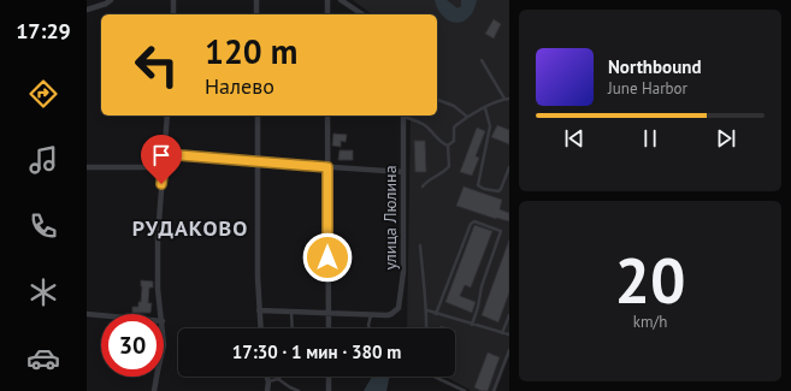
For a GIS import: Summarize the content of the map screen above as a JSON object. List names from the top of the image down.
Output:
{
  "streets": {
    "street": ["улица Люлина"]
  },
  "districts": ["РУДАКОВО"],
  "page": {
    "tabs": "17:29",
    "turn": ["120 m", "Налево"],
    "song": ["Northbound", "June Harbor"],
    "tile": ["20", "km/h"],
    "limit": "30",
    "trip": "17:30 · 1 мин · 380 m"
  }
}
